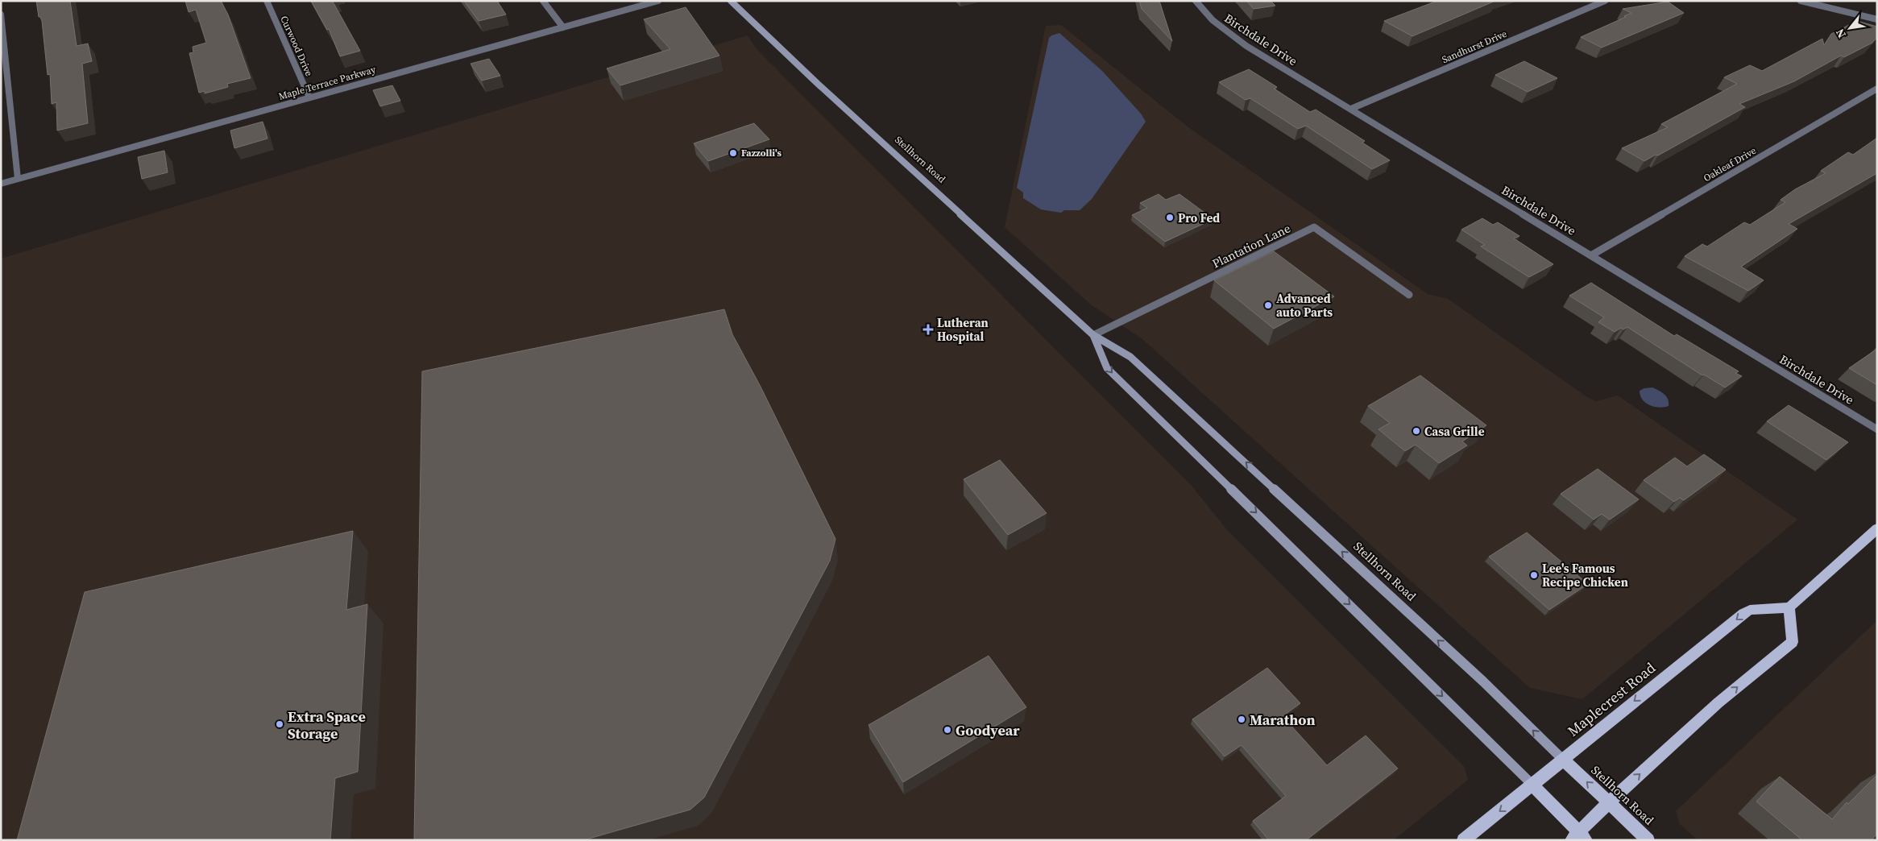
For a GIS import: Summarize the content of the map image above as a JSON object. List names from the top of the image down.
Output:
{
  "streets": {
    "main road": ["Stellhorn Road", "Maplecrest Road"],
    "street": [
      "Birchdale Drive",
      "Curwood Drive",
      "Sandhurst Drive",
      "Maple Terrace Parkway",
      "Oakleaf Drive",
      "Plantation Lane"
    ]
  },
  "crossings": [
    ["Birchdale Drive", "Sandhurst Drive"],
    ["Birchdale Drive", "Oakleaf Drive"],
    ["Curwood Drive", "Maple Terrace Parkway"],
    ["Stellhorn Road", "Plantation Lane"],
    ["Stellhorn Road", "Maplecrest Road"]
  ],
  "places": {
    "other": [
      "Fazzolli's",
      "Pro Fed",
      "Advanced auto Parts",
      "Casa Grille",
      "Lee's Famous Recipe Chicken",
      "Marathon",
      "Extra Space Storage",
      "Goodyear"
    ],
    "health": ["Lutheran Hospital"]
  },
  "north": "bottom left"
}
